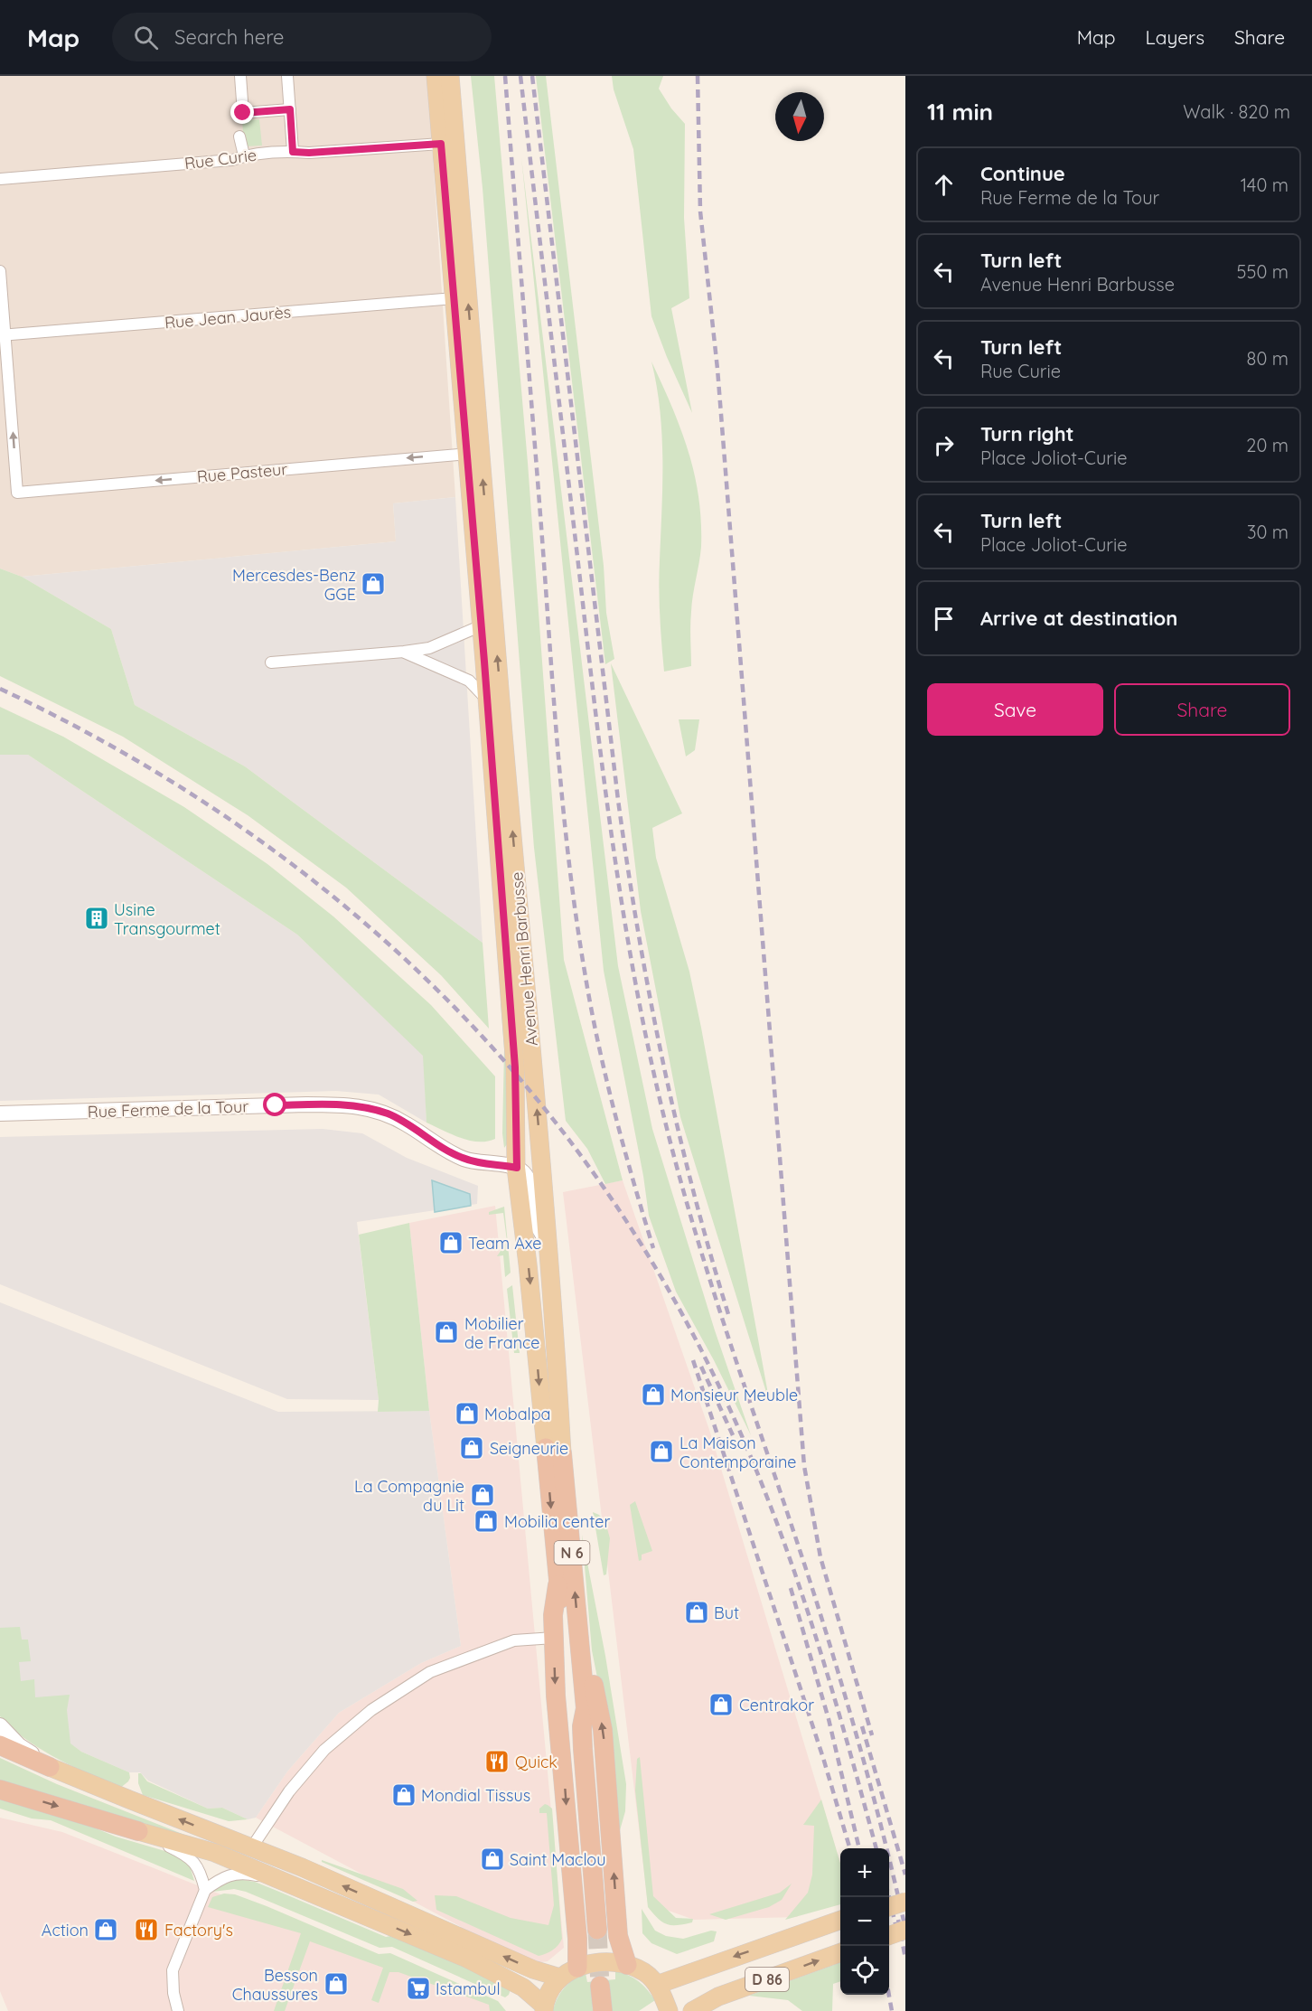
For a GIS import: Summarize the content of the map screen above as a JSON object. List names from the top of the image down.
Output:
{
  "streets": {
    "highway": ["N 6"],
    "main road": ["Avenue Henri Barbusse", "D 86"],
    "street": [
      "Rue Curie",
      "Rue Jean Jaurès",
      "Rue Pasteur",
      "Rue Ferme de la Tour"
    ]
  },
  "crossings": [
    ["Rue Curie", "Avenue Henri Barbusse"],
    ["Rue Jean Jaurès", "Rue Pasteur"],
    ["Rue Jean Jaurès", "Avenue Henri Barbusse"],
    ["Rue Pasteur", "Avenue Henri Barbusse"],
    ["Avenue Henri Barbusse", "Rue Ferme de la Tour"],
    ["Avenue Henri Barbusse", "N 6"]
  ],
  "places": {
    "shop": [
      "Mercesdes-Benz GGE",
      "Team Axe",
      "Mobilier de France",
      "Monsieur Meuble",
      "Mobalpa",
      "Seigneurie",
      "La Maison Contemporaine",
      "La Compagnie du Lit",
      "Mobilia center",
      "But",
      "Centrakor",
      "Mondial Tissus",
      "Saint Maclou",
      "Action",
      "Besson Chaussures"
    ],
    "building": ["Usine Transgourmet"],
    "restaurant": ["Quick", "Factory's"],
    "supermarket": ["Istambul"]
  },
  "north": "bottom",
  "page": {
    "header": "Map",
    "search": "Search here",
    "nav": ["Map", "Layers", "Share"],
    "heading": ["11 min", "Walk · 820 m"],
    "list": [
      ["Continue", "Rue Ferme de la Tour", "140 m"],
      ["Turn left", "Avenue Henri Barbusse", "550 m"],
      ["Turn left", "Rue Curie", "80 m"],
      ["Turn right", "Place Joliot-Curie", "20 m"],
      ["Turn left", "Place Joliot-Curie", "30 m"],
      "Arrive at destination"
    ],
    "buttons": ["Save", "Share"],
    "map_buttons": ["+", "−"]
  }
}
